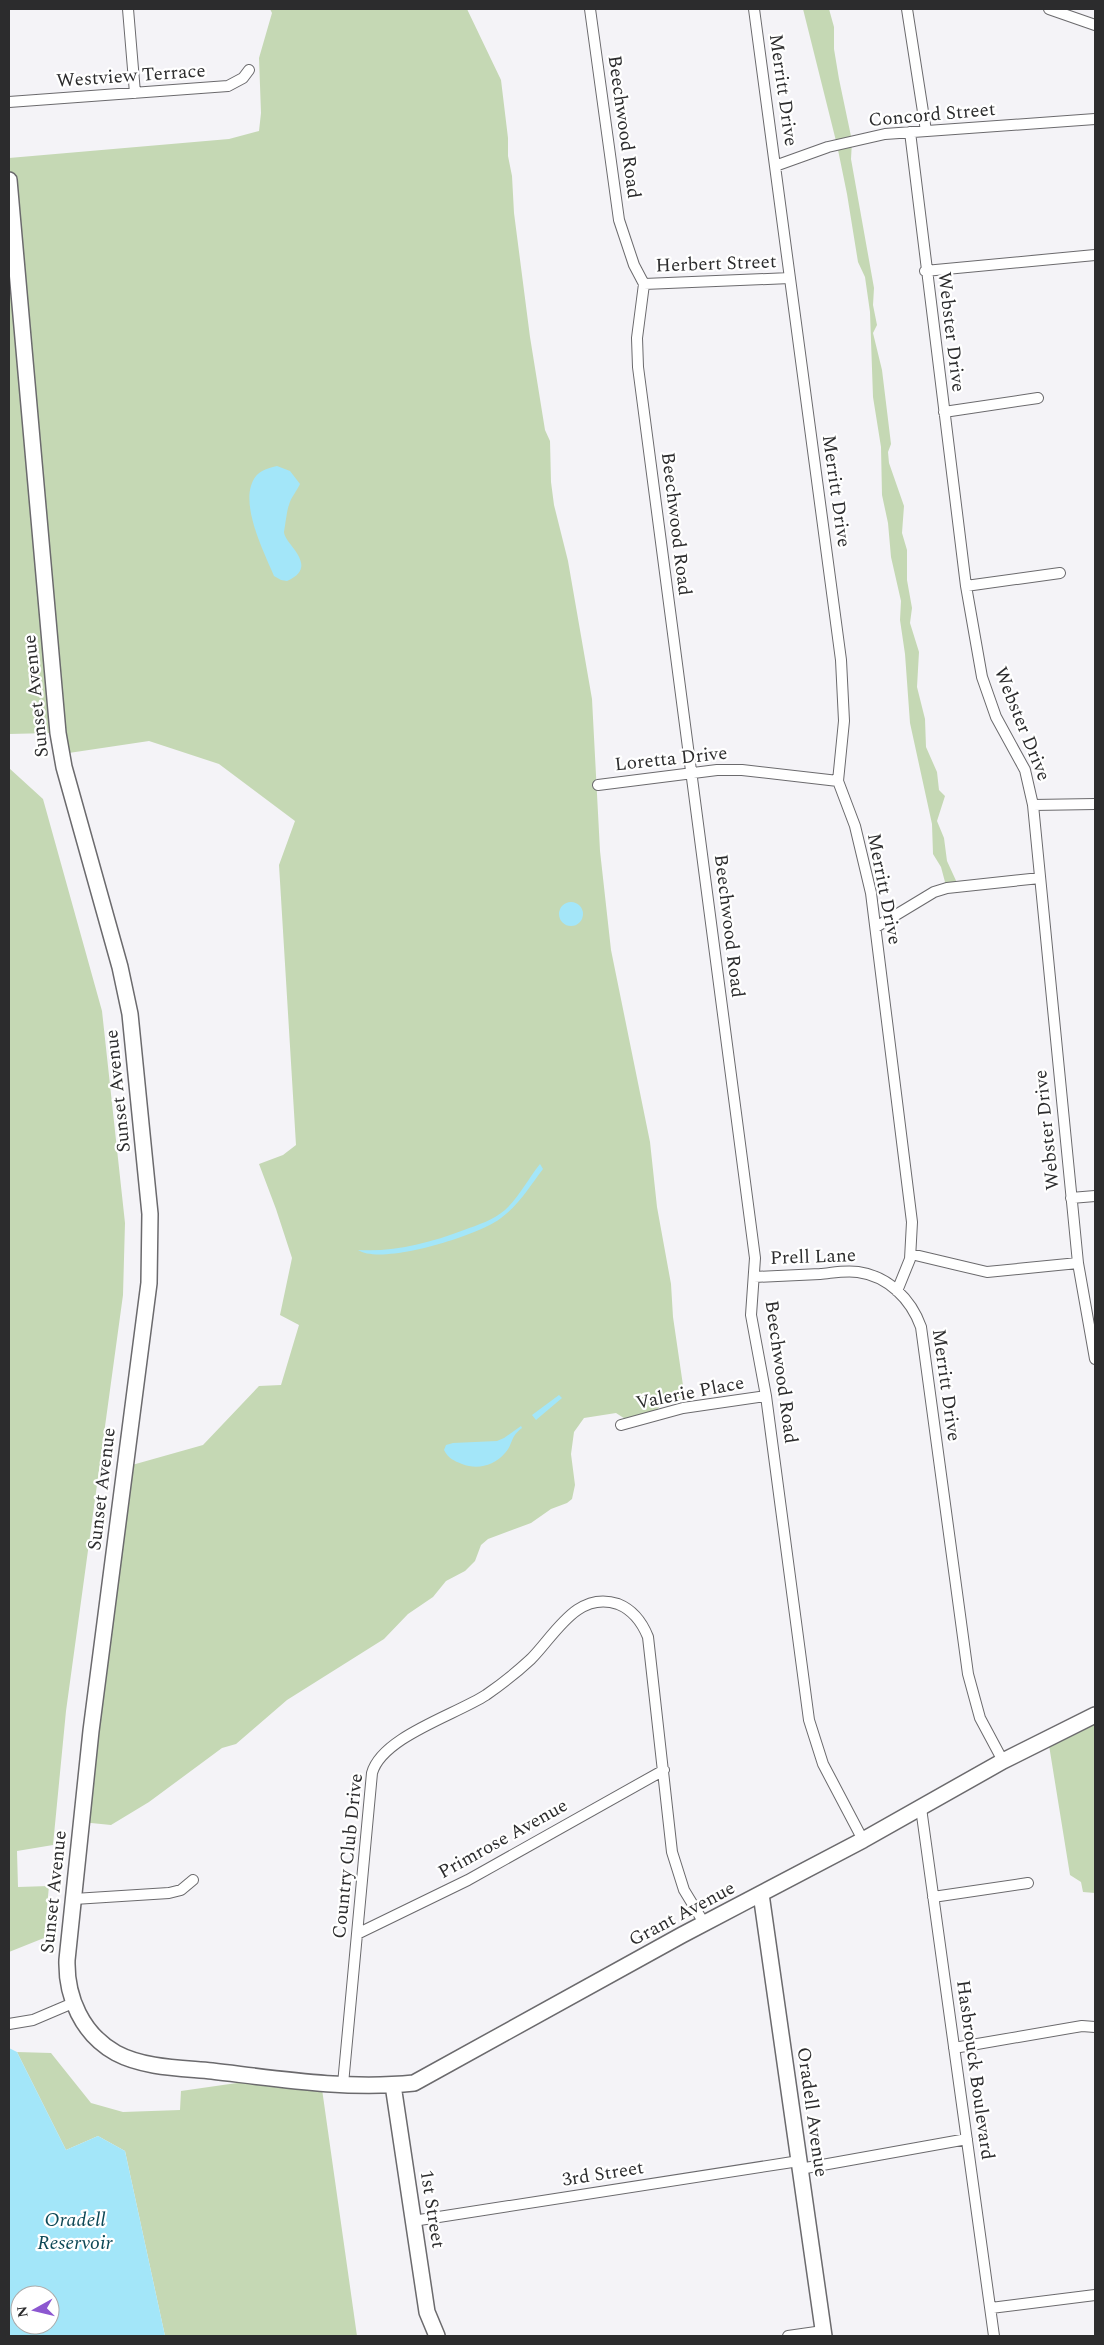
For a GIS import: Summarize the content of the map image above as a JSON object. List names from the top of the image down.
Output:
{
  "streets": {
    "street": [
      "Westview Terrace",
      "Merritt Drive",
      "Concord Street",
      "Beechwood Road",
      "Herbert Street",
      "Webster Drive",
      "Sunset Avenue",
      "Loretta Drive",
      "Prell Lane",
      "Valerie Place",
      "Primrose Avenue",
      "Country Club Drive",
      "Grant Avenue",
      "Hasbrouck Boulevard",
      "Oradell Avenue",
      "3rd Street",
      "1st Street"
    ]
  },
  "crossings": [
    ["Merritt Drive", "Concord Street"],
    ["Merritt Drive", "Herbert Street"],
    ["Merritt Drive", "Loretta Drive"],
    ["Merritt Drive", "Prell Lane"],
    ["Merritt Drive", "Grant Avenue"],
    ["Concord Street", "Webster Drive"],
    ["Beechwood Road", "Herbert Street"],
    ["Beechwood Road", "Loretta Drive"],
    ["Beechwood Road", "Prell Lane"],
    ["Beechwood Road", "Valerie Place"],
    ["Beechwood Road", "Grant Avenue"],
    ["Sunset Avenue", "Grant Avenue"],
    ["Primrose Avenue", "Country Club Drive"],
    ["Country Club Drive", "Grant Avenue"],
    ["Grant Avenue", "Hasbrouck Boulevard"],
    ["Grant Avenue", "Oradell Avenue"],
    ["Grant Avenue", "1st Street"],
    ["Hasbrouck Boulevard", "3rd Street"],
    ["Oradell Avenue", "3rd Street"],
    ["3rd Street", "1st Street"]
  ],
  "water": ["Oradell Reservoir"],
  "north": "left"
}
